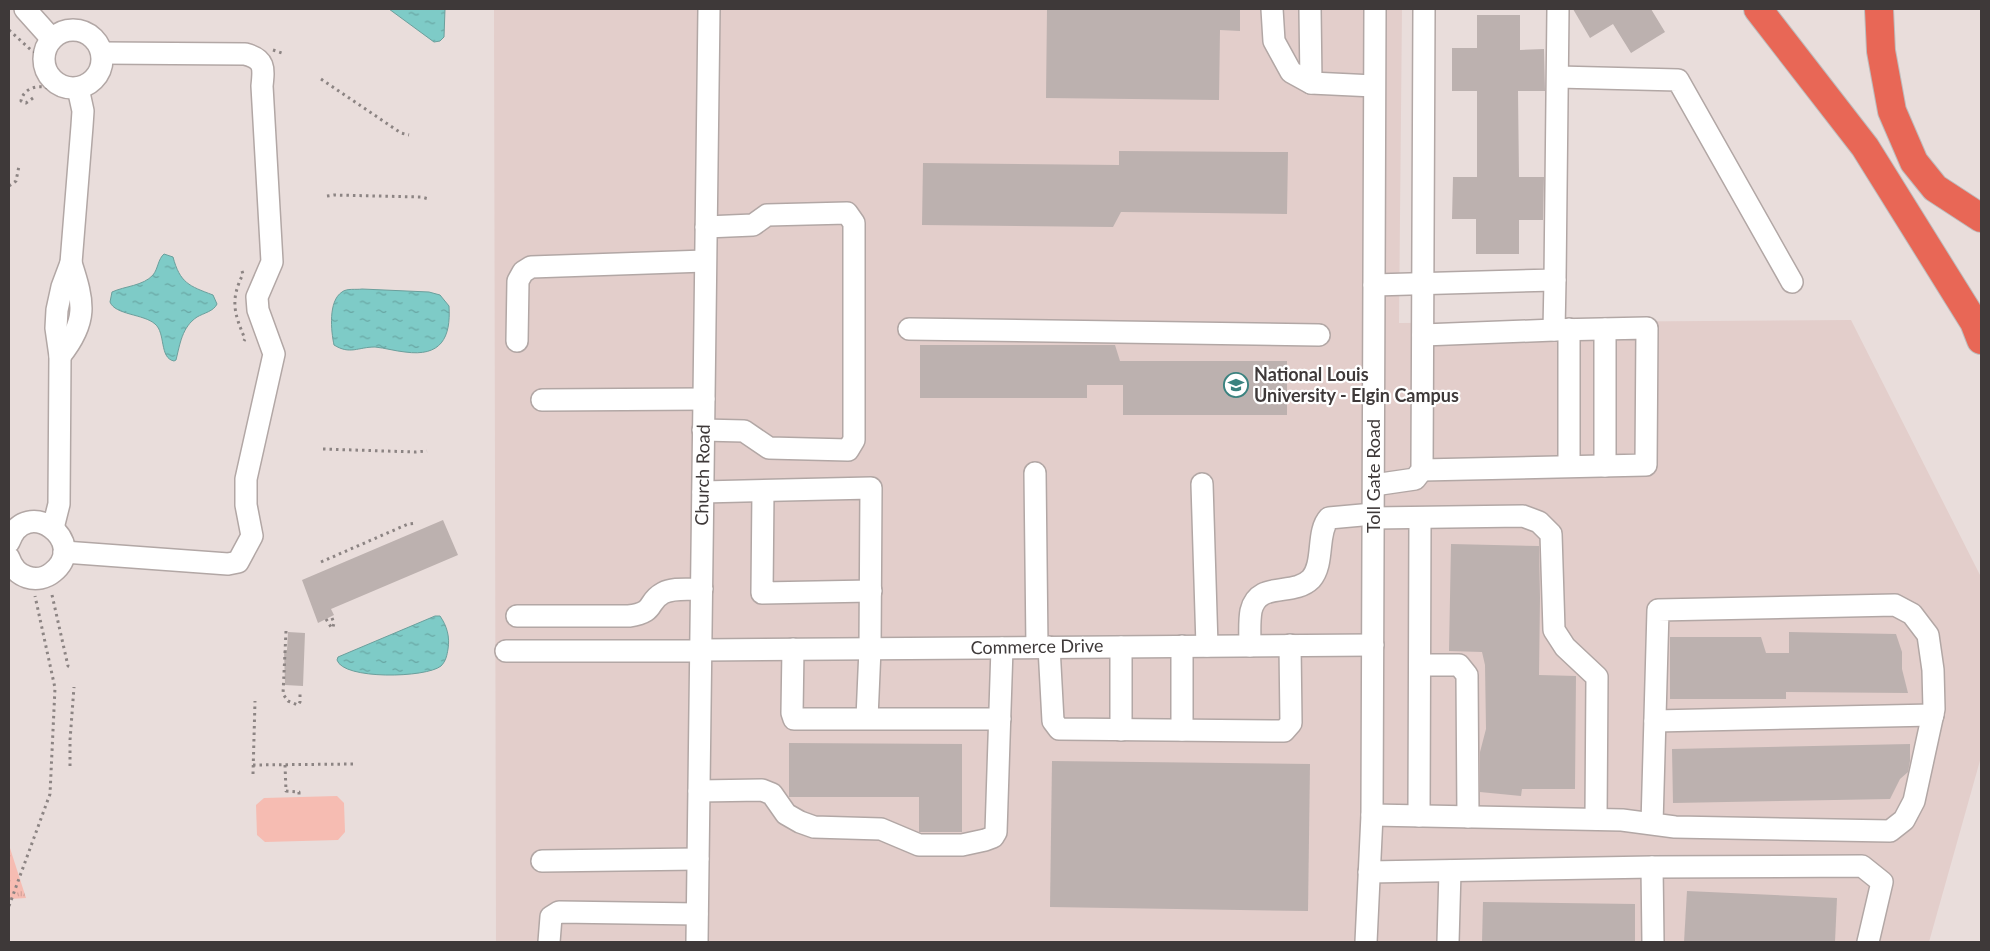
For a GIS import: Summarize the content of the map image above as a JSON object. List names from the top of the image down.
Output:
{
  "streets": {
    "street": ["Church Road", "Toll Gate Road", "Commerce Drive"]
  },
  "crossings": [
    ["Church Road", "Commerce Drive"],
    ["Toll Gate Road", "Commerce Drive"]
  ],
  "places": {
    "school or university": ["National Louis University - Elgin Campus"]
  }
}
